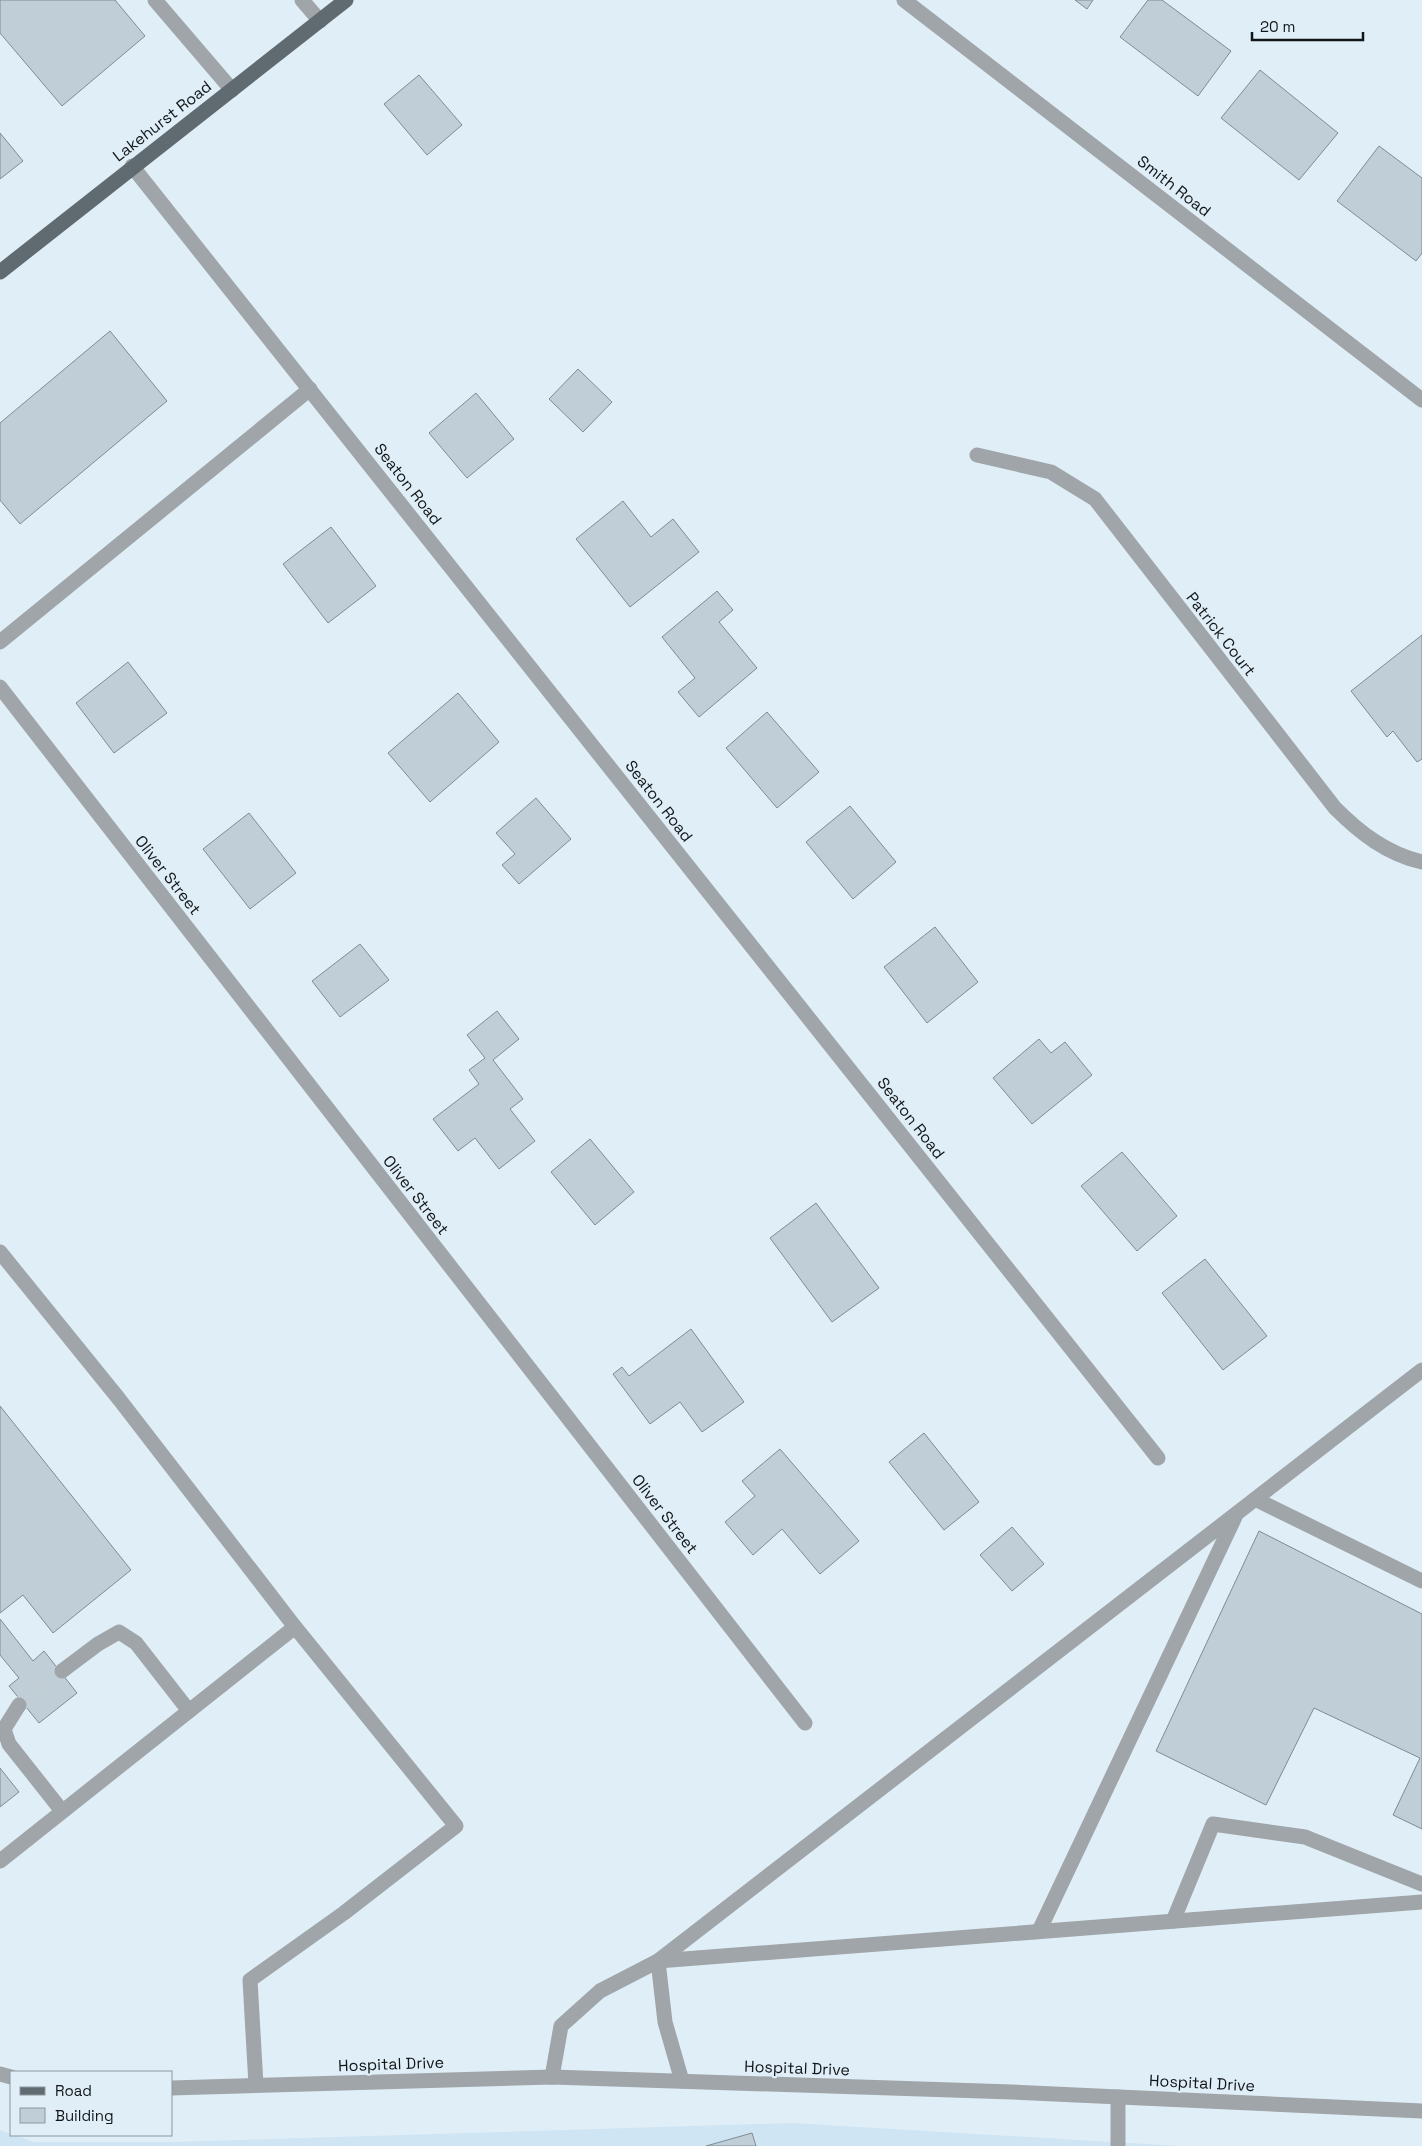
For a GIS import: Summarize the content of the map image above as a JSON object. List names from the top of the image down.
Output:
{
  "streets": {
    "main road": ["Lakehurst Road"],
    "street": [
      "Smith Road",
      "Seaton Road",
      "Patrick Court",
      "Oliver Street",
      "Hospital Drive"
    ]
  },
  "crossings": [
    ["Lakehurst Road", "Seaton Road"]
  ],
  "legend": ["Road", "Building"],
  "scale_bar": "20 m"
}
